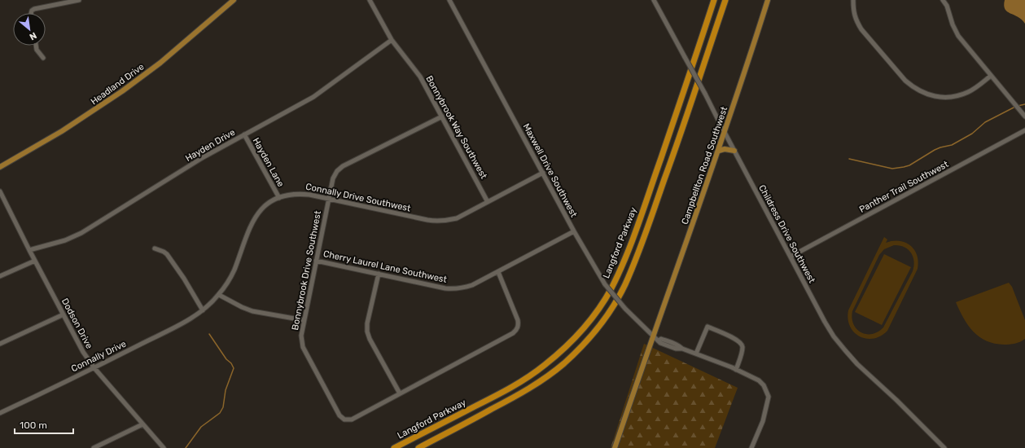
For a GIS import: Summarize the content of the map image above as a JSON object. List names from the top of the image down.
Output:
{
  "streets": {
    "highway": ["Langford Parkway"],
    "main road": ["Headland Drive", "Campbellton Road Southwest"],
    "street": [
      "Bonnybrook Way Southwest",
      "Hayden Drive",
      "Hayden Lane",
      "Maxwell Drive Southwest",
      "Panther Trail Southwest",
      "Connally Drive Southwest",
      "Childress Drive Southwest",
      "Cherry Laurel Lane Southwest",
      "Bonnybrook Drive Southwest",
      "Dodson Drive",
      "Connally Drive"
    ]
  },
  "crossings": [
    ["Bonnybrook Way Southwest", "Hayden Drive"],
    ["Bonnybrook Way Southwest", "Connally Drive Southwest"],
    ["Bonnybrook Way Southwest", "Bonnybrook Drive Southwest"],
    ["Hayden Drive", "Hayden Lane"],
    ["Hayden Drive", "Dodson Drive"],
    ["Hayden Lane", "Connally Drive Southwest"],
    ["Campbellton Road Southwest", "Maxwell Drive Southwest"],
    ["Campbellton Road Southwest", "Childress Drive Southwest"],
    ["Maxwell Drive Southwest", "Connally Drive Southwest"],
    ["Maxwell Drive Southwest", "Cherry Laurel Lane Southwest"],
    ["Panther Trail Southwest", "Childress Drive Southwest"],
    ["Connally Drive Southwest", "Bonnybrook Drive Southwest"],
    ["Connally Drive Southwest", "Connally Drive"],
    ["Cherry Laurel Lane Southwest", "Bonnybrook Drive Southwest"],
    ["Dodson Drive", "Connally Drive"]
  ],
  "scale_bar": "100 m",
  "north": "bottom right"
}
